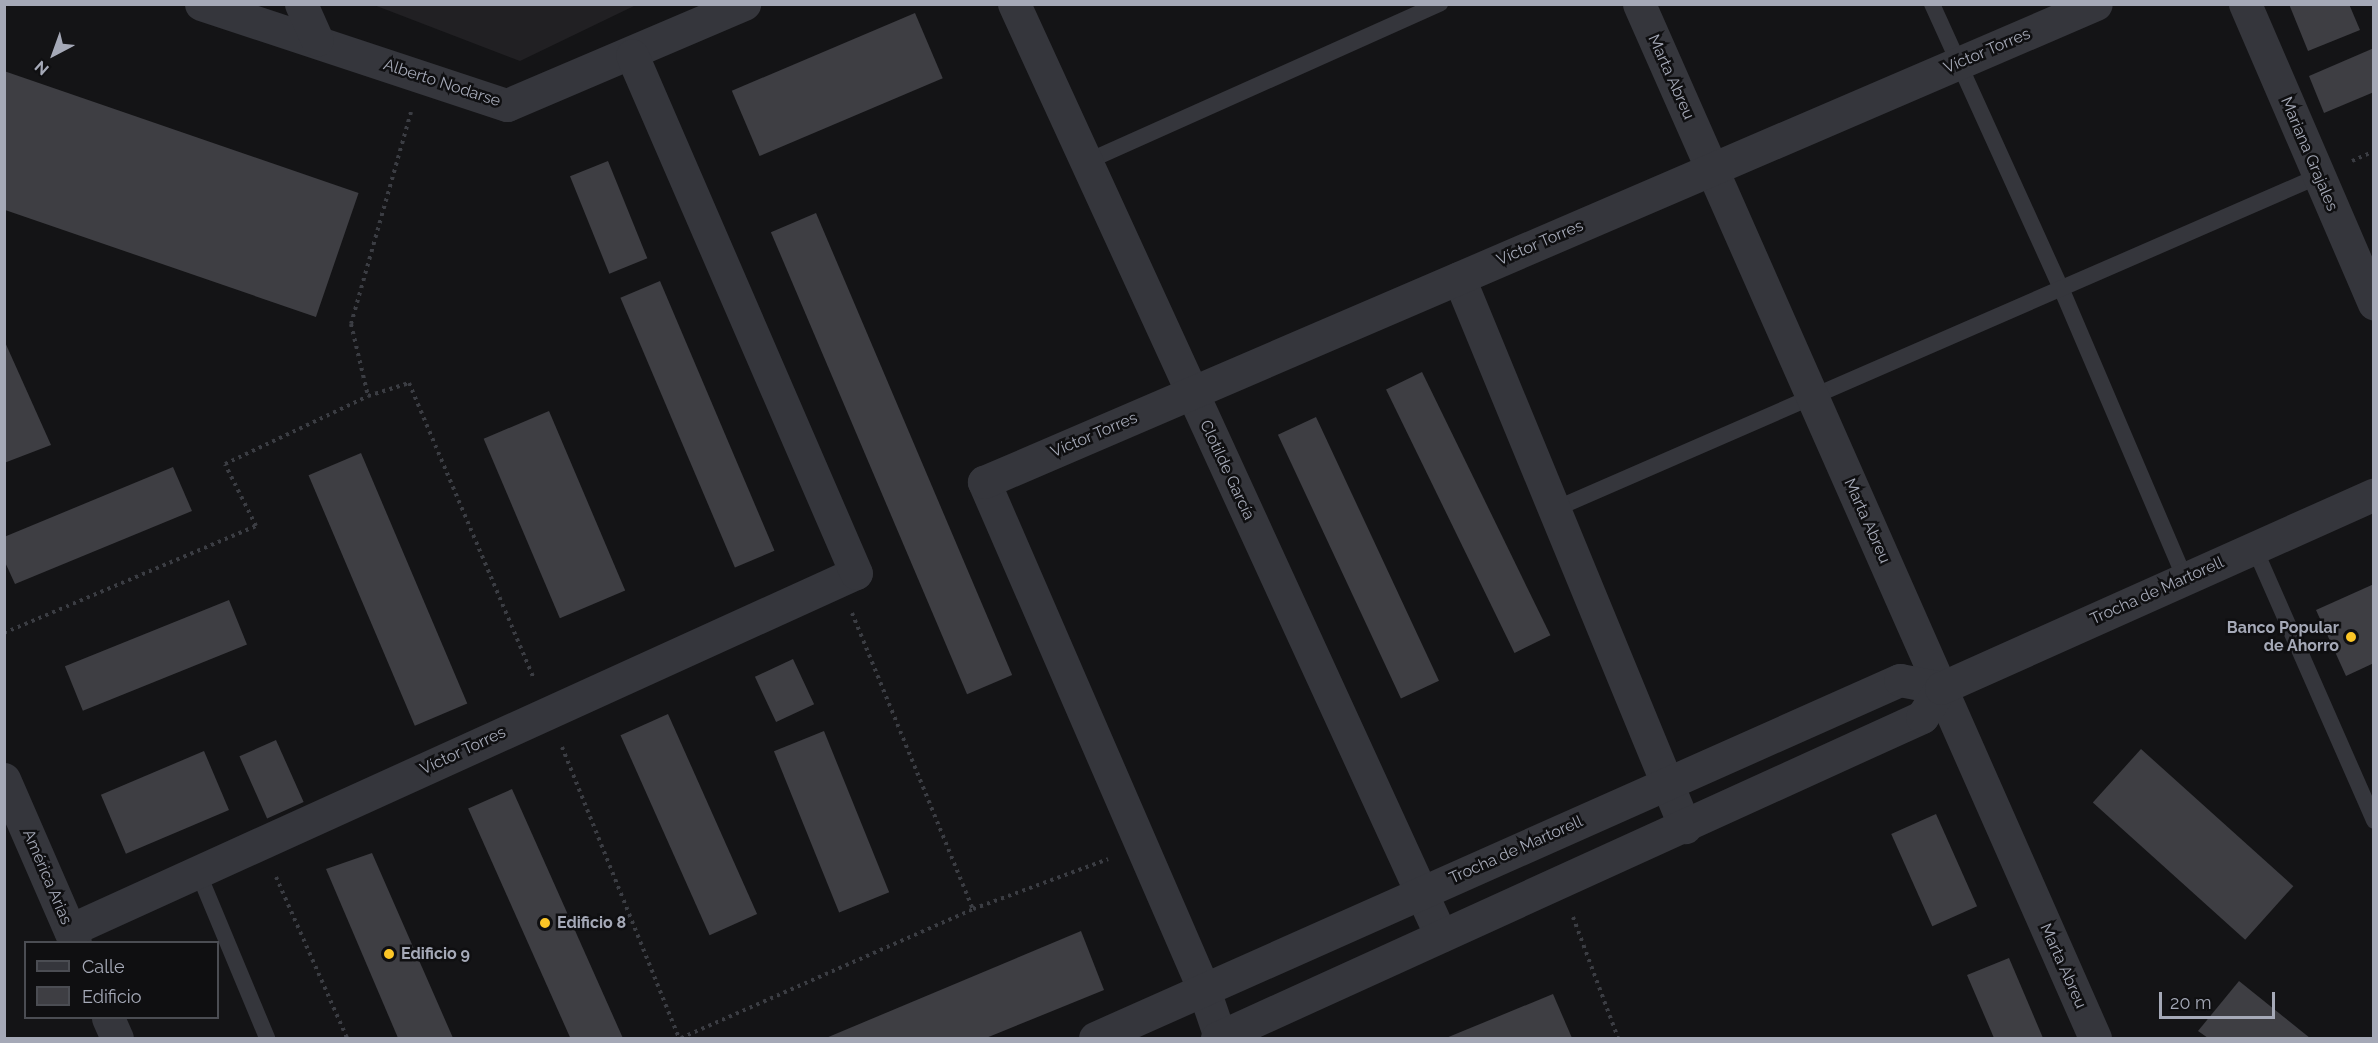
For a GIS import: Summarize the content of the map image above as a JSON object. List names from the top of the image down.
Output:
{
  "streets": {
    "street": [
      "Víctor Torres",
      "Marta Abreu",
      "Alberto Nodarse",
      "Mariana Grajales",
      "Clotilde García",
      "Trocha de Martorell",
      "América Arias"
    ]
  },
  "crossings": [
    ["Víctor Torres", "Marta Abreu"],
    ["Víctor Torres", "Clotilde García"],
    ["Víctor Torres", "América Arias"],
    ["Marta Abreu", "Trocha de Martorell"],
    ["Clotilde García", "Trocha de Martorell"]
  ],
  "places": ["Banco Popular de Ahorro", "Edificio 8", "Edificio 9"],
  "legend": ["Calle", "Edificio"],
  "scale_bar": "20 m",
  "north": "bottom left"
}
